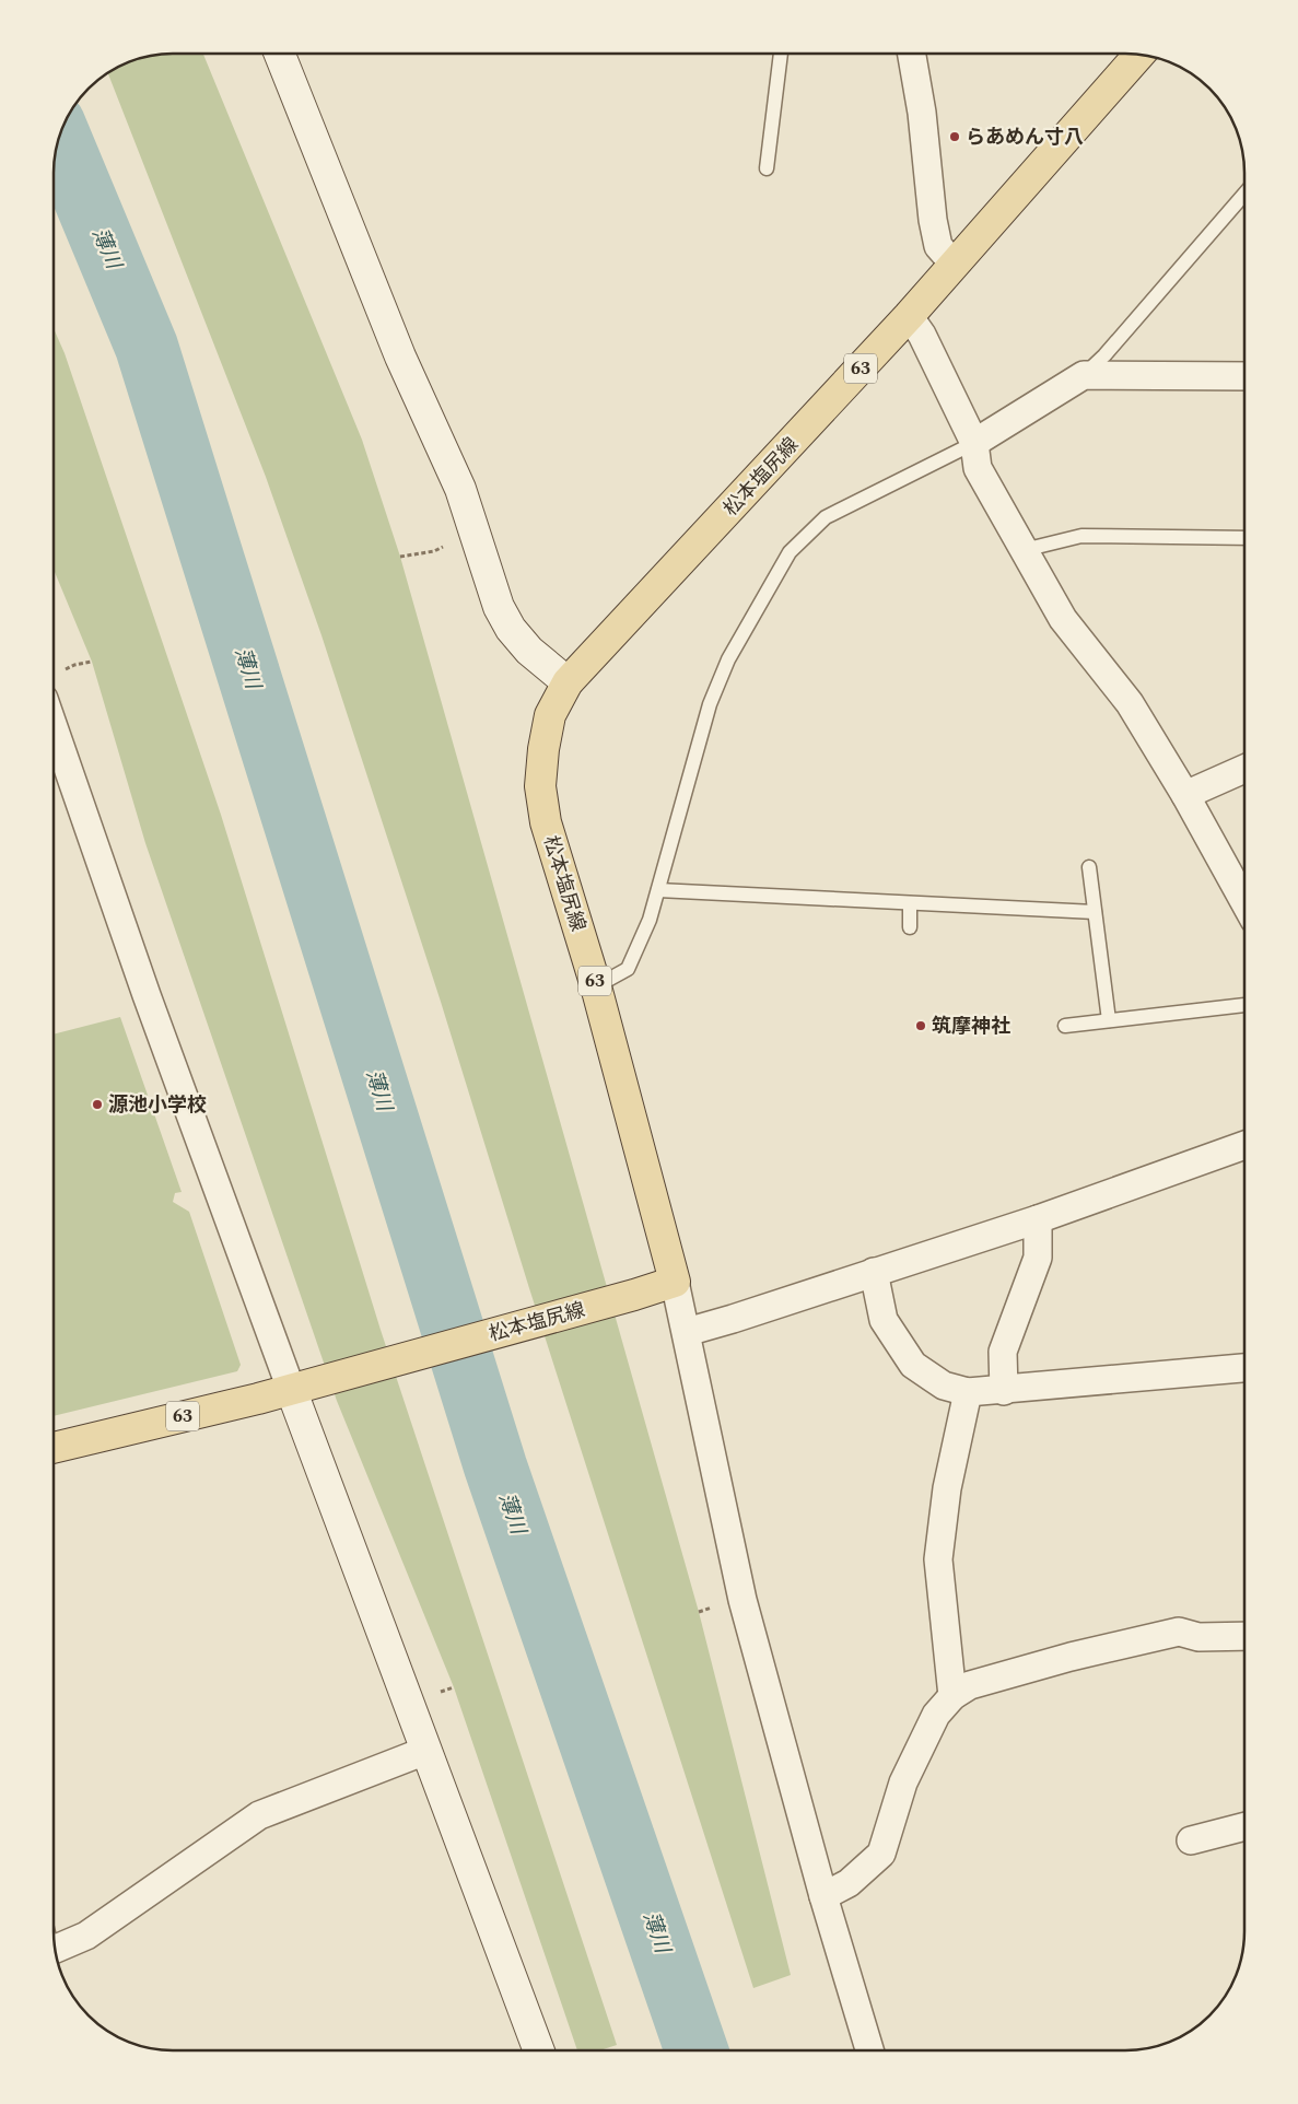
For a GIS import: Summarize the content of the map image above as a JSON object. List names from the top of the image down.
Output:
{
  "streets": {
    "main road": ["63", "松本塩尻線"]
  },
  "water": ["薄川"],
  "places": ["らあめん寸八", "筑摩神社", "源池小学校"]
}
